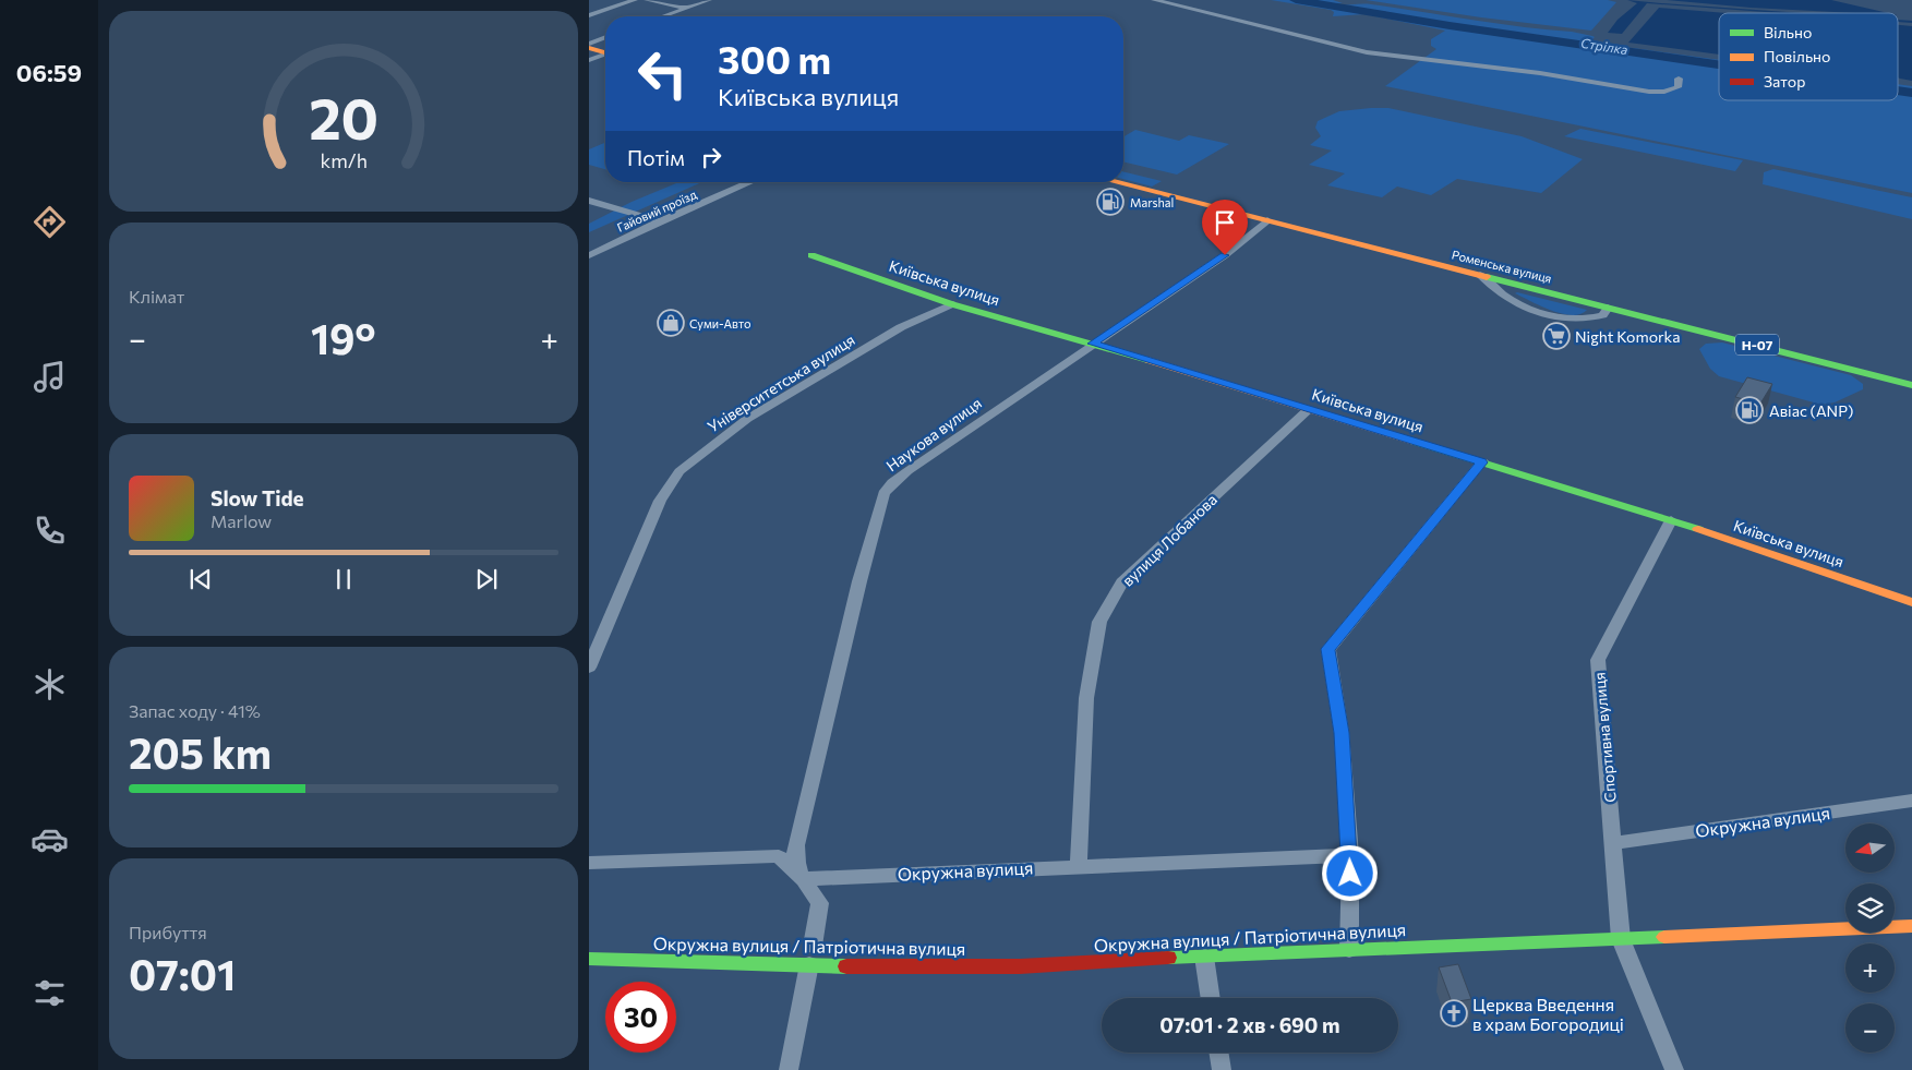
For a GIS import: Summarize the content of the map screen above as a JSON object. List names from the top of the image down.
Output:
{
  "streets": {
    "street": [
      "Гайовий проїзд",
      "Роменська вулиця",
      "Київська вулиця",
      "Н-07",
      "Університетська вулиця",
      "Наукова вулиця",
      "вулиця Лобанова",
      "Спортивна вулиця",
      "Окружна вулиця",
      "Окружна вулиця / Патріотична вулиця"
    ]
  },
  "crossings": [
    ["Роменська вулиця", "Наукова вулиця"],
    ["Київська вулиця", "Університетська вулиця"],
    ["Київська вулиця", "Наукова вулиця"],
    ["Київська вулиця", "вулиця Лобанова"],
    ["Київська вулиця", "Спортивна вулиця"],
    ["Наукова вулиця", "Окружна вулиця"],
    ["вулиця Лобанова", "Окружна вулиця"],
    ["Спортивна вулиця", "Окружна вулиця"],
    ["Спортивна вулиця", "Окружна вулиця / Патріотична вулиця"]
  ],
  "water": ["Стрілка"],
  "places": {
    "fuel station": ["Marshal", "Авіас (ANP)"],
    "shop": ["Суми-Авто"],
    "supermarket": ["Night Komorka"],
    "church": ["Церква Введення в храм Богородиці"]
  },
  "legend": ["Вільно", "Повільно", "Затор"],
  "north": "left",
  "page": {
    "tabs": "06:59",
    "turn": ["300 m", "Київська вулиця"],
    "then": "Потім",
    "tile": [
      "Клімат",
      ["Запас ходу · 41%", "205 km"],
      ["Прибуття", "07:01"]
    ],
    "heat": ["−", "19°", "+"],
    "song": ["Slow Tide", "Marlow"],
    "map_buttons": ["+", "−"],
    "limit": "30",
    "trip": "07:01 · 2 хв · 690 m",
    "gauge": ["20", "km/h"]
  }
}
